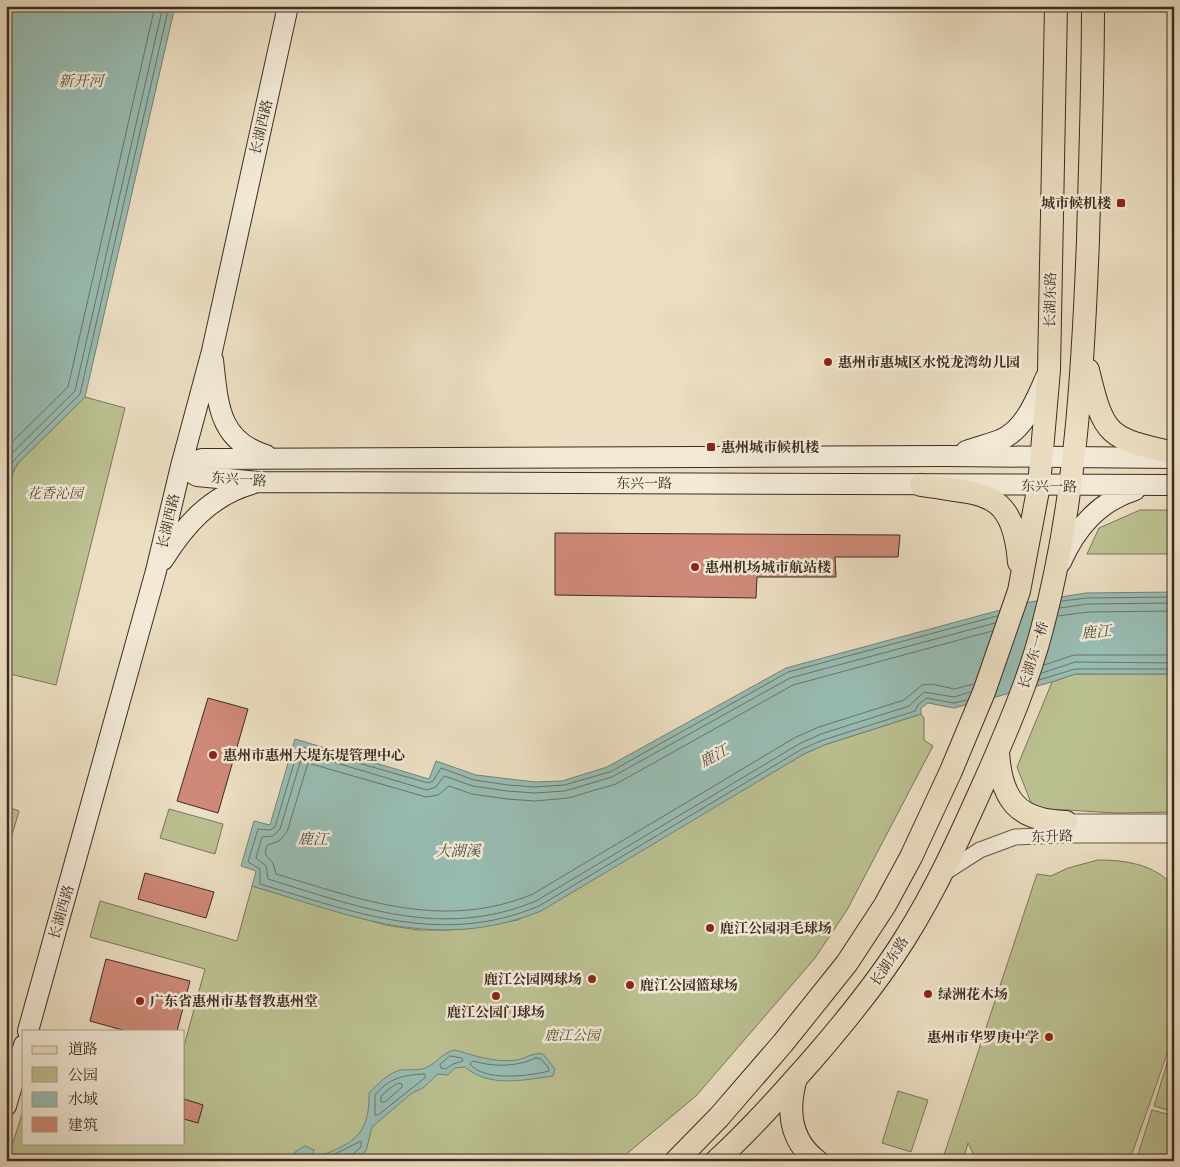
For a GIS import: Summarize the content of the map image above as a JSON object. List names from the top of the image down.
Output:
{
  "streets": {
    "main road": ["长湖东路", "长湖东一桥"],
    "street": ["长湖西路", "东兴一路", "东升路"]
  },
  "crossings": [
    ["长湖西路", "东兴一路"],
    ["长湖东路", "东兴一路"],
    ["长湖东路", "长湖东一桥"],
    ["长湖东路", "东升路"]
  ],
  "water": ["新开河", "鹿江", "大湖溪"],
  "parks": ["花香沁园", "鹿江公园"],
  "places": {
    "transit": ["城市候机楼", "惠州城市候机楼"],
    "other": [
      "惠州市惠城区水悦龙湾幼儿园",
      "惠州机场城市航站楼",
      "惠州市惠州大堤东堤管理中心",
      "鹿江公园羽毛球场",
      "鹿江公园网球场",
      "鹿江公园篮球场",
      "绿洲花木场",
      "鹿江公园门球场",
      "广东省惠州市基督教惠州堂",
      "惠州市华罗庚中学"
    ]
  },
  "legend": [
    "道路",
    "公园",
    "水域",
    "建筑"
  ]
}
